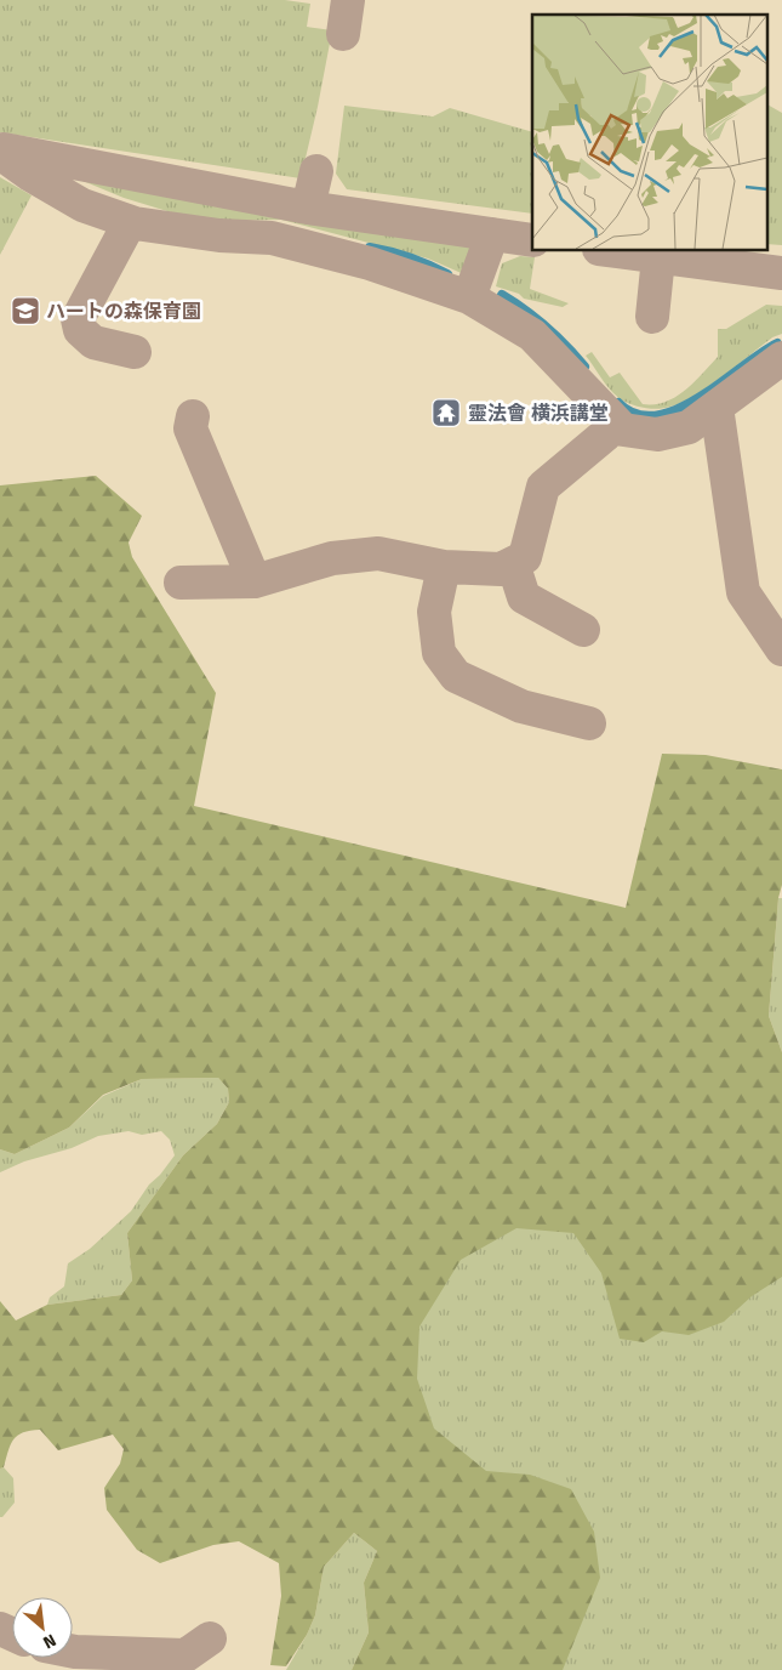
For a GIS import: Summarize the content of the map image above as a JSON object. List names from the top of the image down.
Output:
{
  "places": {
    "school or university": ["ハートの森保育園"],
    "temple": ["靈法會 横浜講堂"]
  },
  "north": "bottom right"
}
